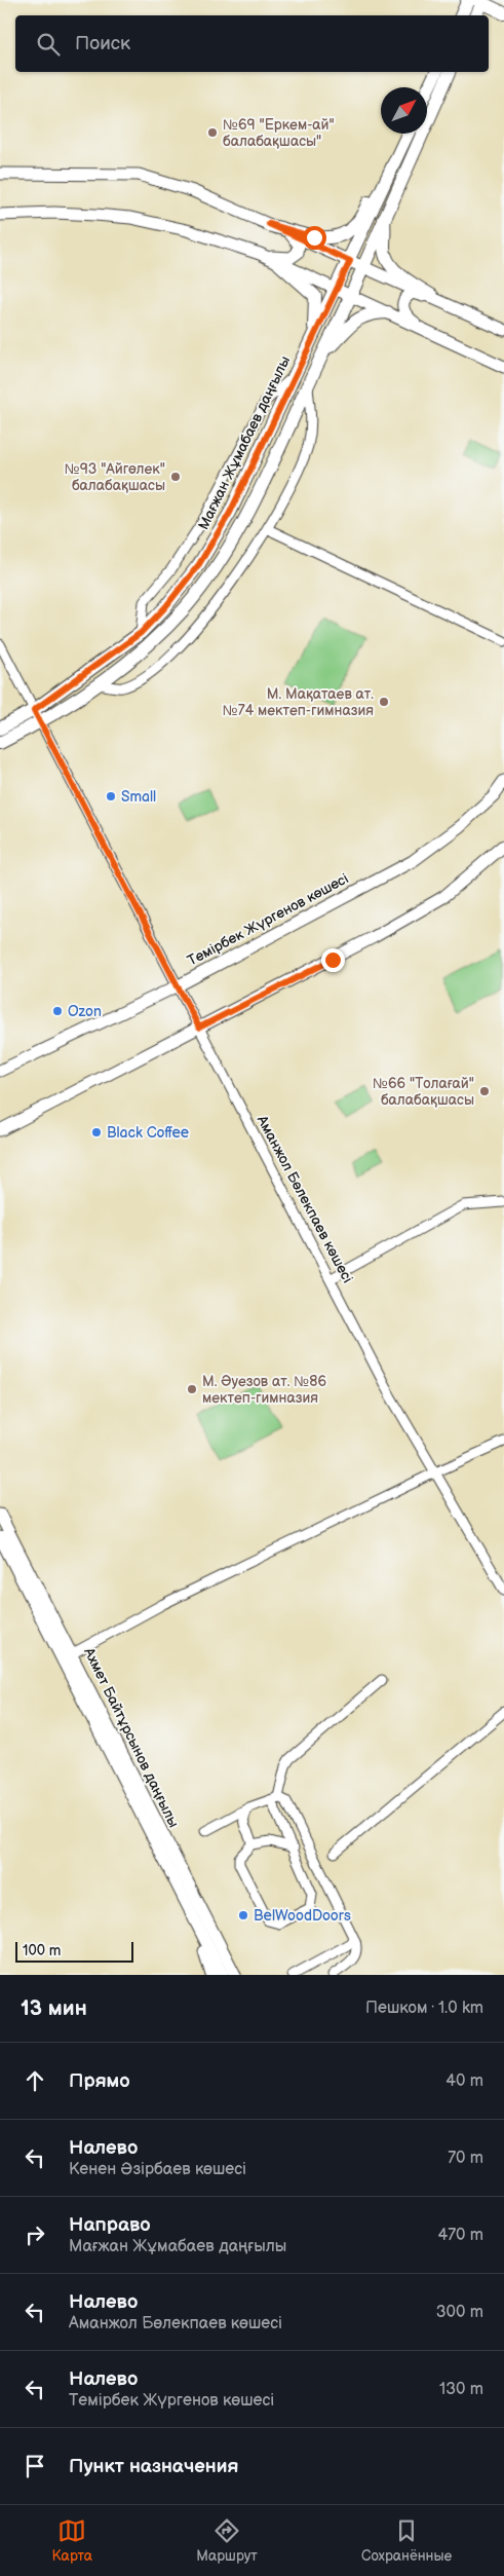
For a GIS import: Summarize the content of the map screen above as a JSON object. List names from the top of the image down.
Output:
{
  "streets": {
    "main road": ["Мағжан Жұмабаев даңғылы"],
    "street": ["Темірбек Жүргенов көшесі", "Аманжол Бөлекпаев көшесі", "Ахмет Байтұрсынов даңғылы"]
  },
  "crossings": [
    ["Мағжан Жұмабаев даңғылы", "Аманжол Бөлекпаев көшесі"],
    ["Темірбек Жүргенов көшесі", "Аманжол Бөлекпаев көшесі"]
  ],
  "places": [
    "№69 \"Еркем-ай\" балабақшасы\"",
    "№93 \"Айгөлек\" балабақшасы",
    "М. Мақатаев ат. №74 мектеп-гимназия",
    "Small",
    "Ozon",
    "№66 \"Толағай\" балабақшасы",
    "Black Coffee",
    "М. Әуезов ат. №86 мектеп-гимназия",
    "BelWoodDoors"
  ],
  "scale_bar": "100 m",
  "north": "top right",
  "page": {
    "search": "Поиск",
    "scale": "100 m",
    "heading": ["13 мин", "Пешком · 1.0 km"],
    "list": [
      ["Прямо", "40 m"],
      ["Налево", "Кенен Әзірбаев көшесі", "70 m"],
      ["Направо", "Мағжан Жұмабаев даңғылы", "470 m"],
      ["Налево", "Аманжол Бөлекпаев көшесі", "300 m"],
      ["Налево", "Темірбек Жүргенов көшесі", "130 m"],
      "Пункт назначения"
    ],
    "nav": ["Карта", "Маршрут", "Сохранённые"]
  }
}
